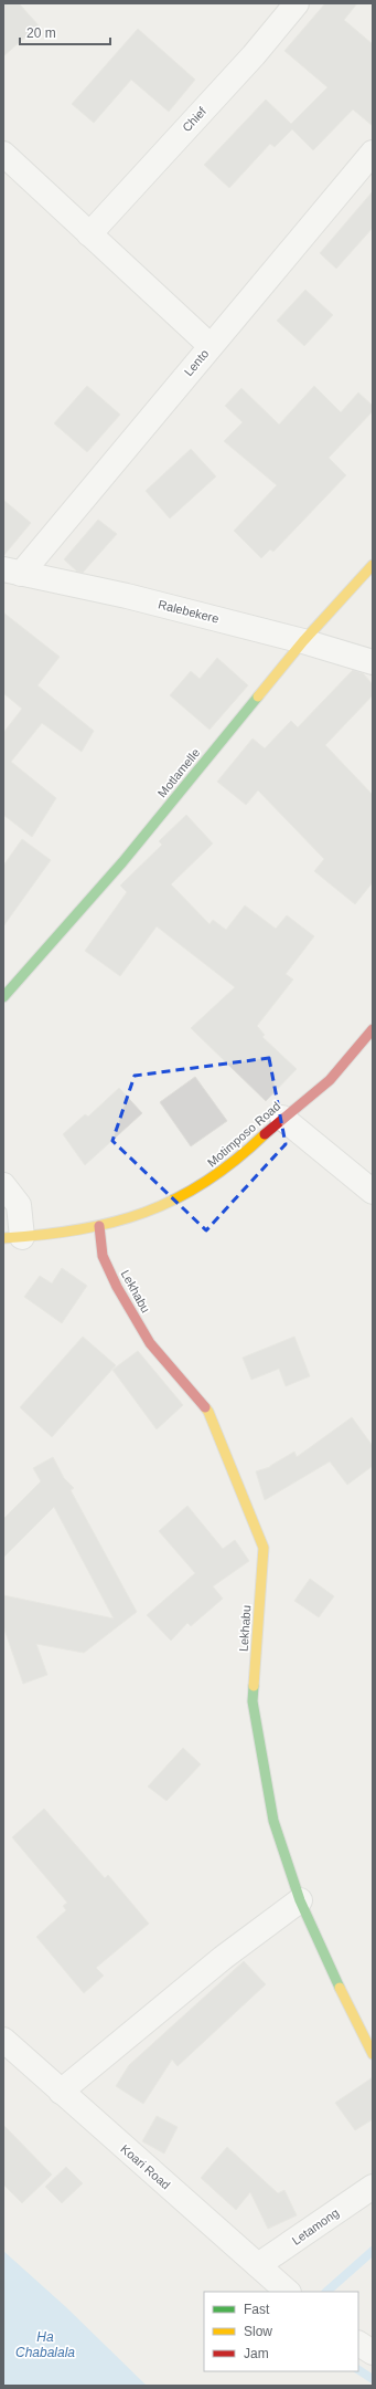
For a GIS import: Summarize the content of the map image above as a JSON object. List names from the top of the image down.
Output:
{
  "streets": {
    "street": [
      "Chief",
      "Lento",
      "Ralebekere",
      "Motlamelle",
      "Motimposo Road",
      "Lekhabu",
      "Koari Road",
      "Letamong"
    ]
  },
  "crossings": [
    ["Lento", "Ralebekere"],
    ["Ralebekere", "Motlamelle"],
    ["Motimposo Road", "Lekhabu"],
    ["Koari Road", "Letamong"]
  ],
  "water": ["Ha Chabalala"],
  "legend": ["Fast", "Slow", "Jam"],
  "scale_bar": "20 m"
}
